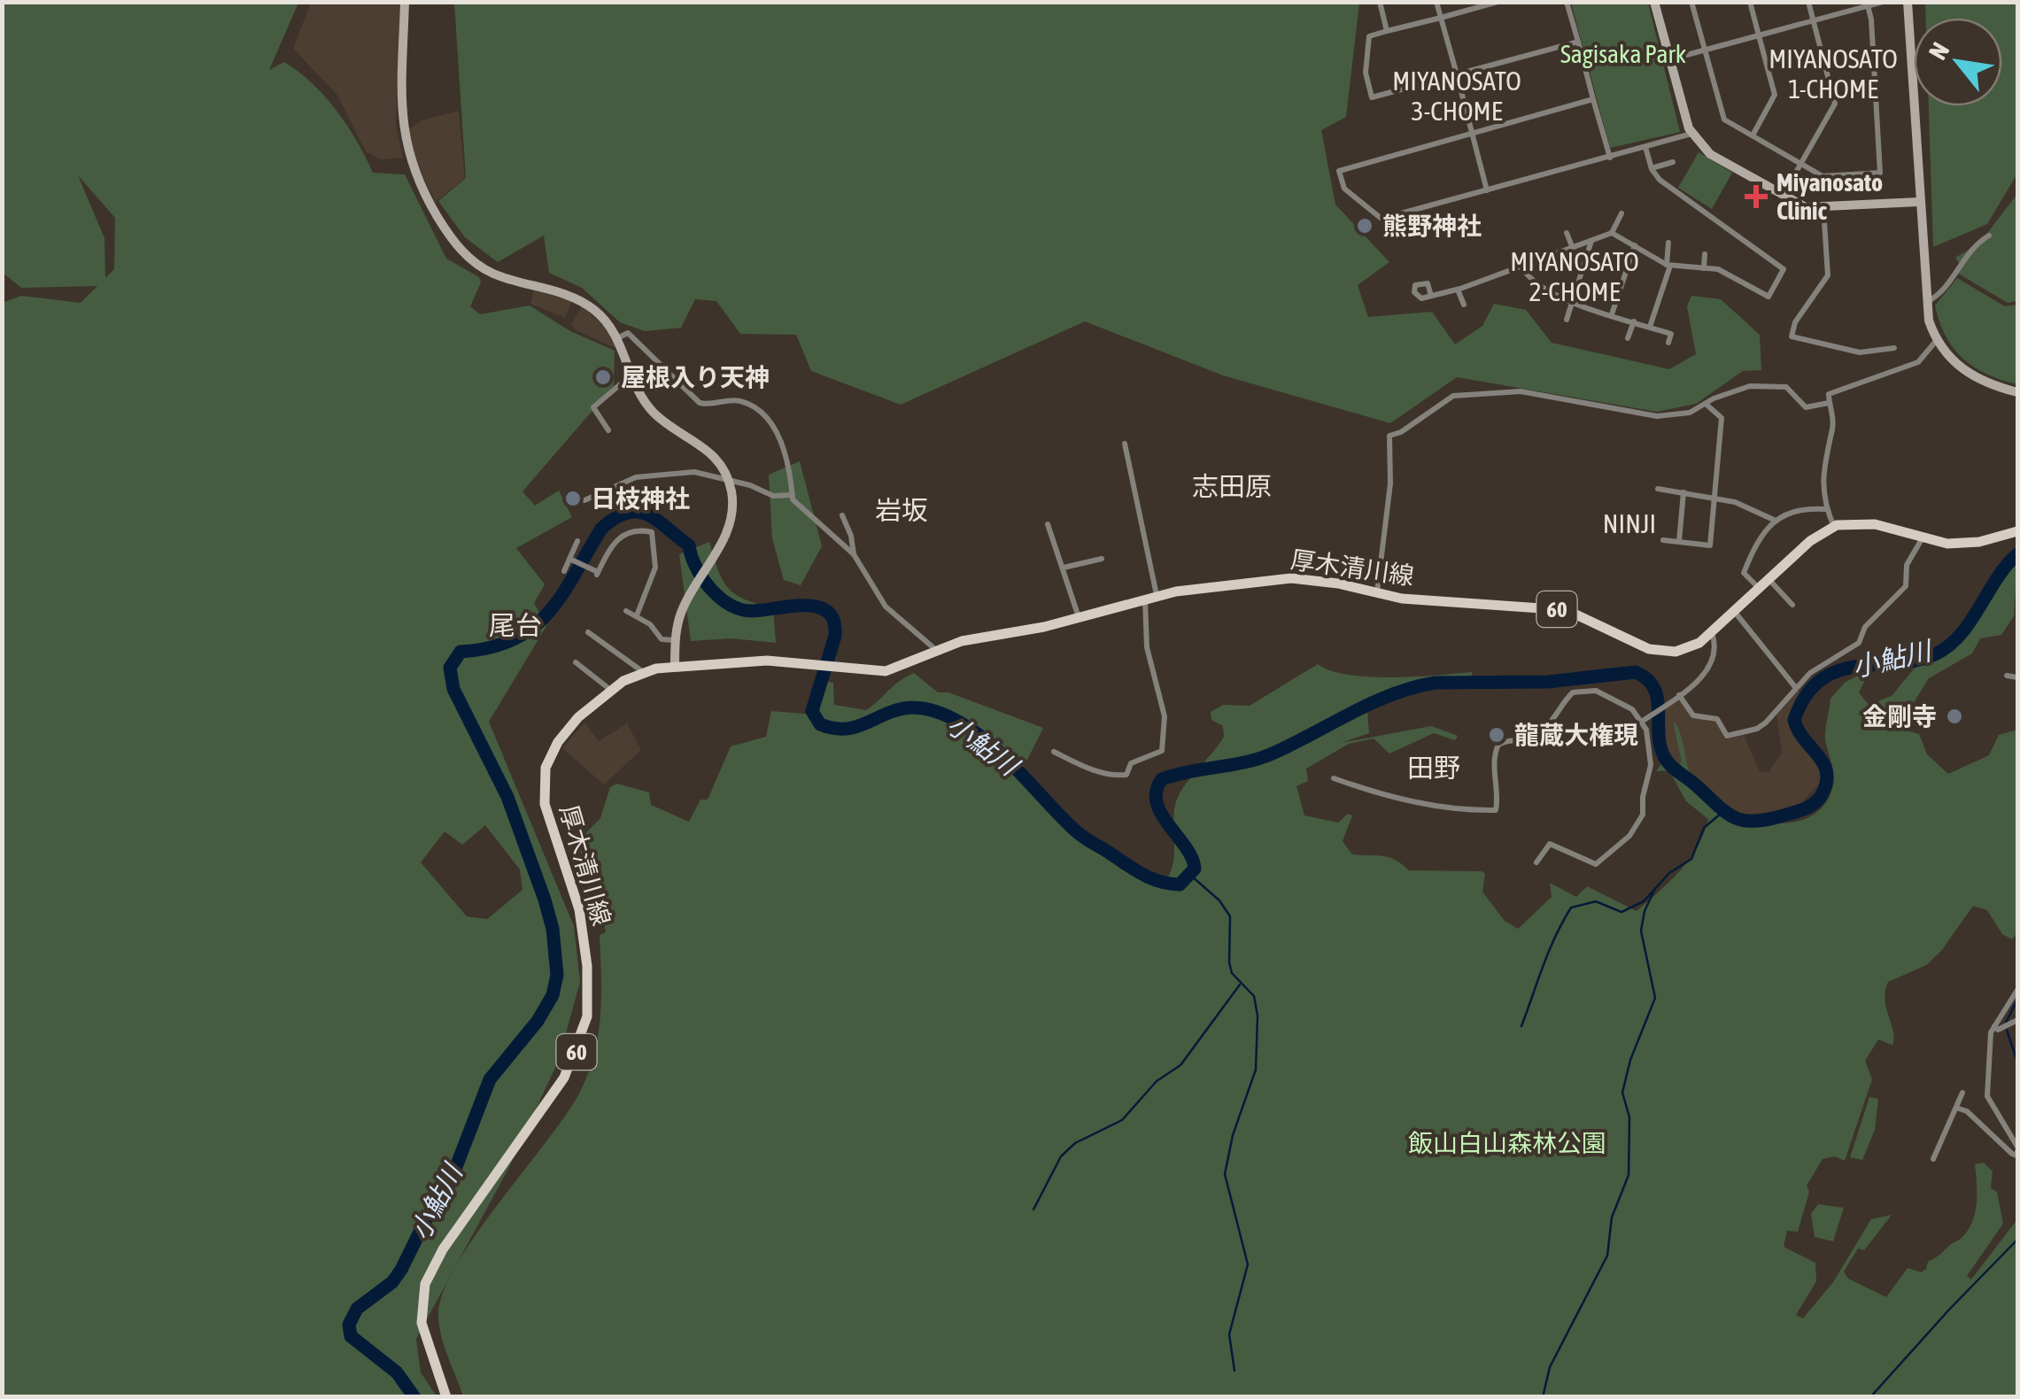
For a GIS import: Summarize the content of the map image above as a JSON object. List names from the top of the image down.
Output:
{
  "streets": {
    "main road": ["厚木清川線", "60"]
  },
  "crossings": [
    ["厚木清川線", "60"]
  ],
  "districts": [
    "MIYANOSATO 1-CHOME",
    "MIYANOSATO 3-CHOME",
    "MIYANOSATO 2-CHOME",
    "志田原",
    "岩坂",
    "NINJI",
    "尾台",
    "田野"
  ],
  "water": ["小鮎川"],
  "parks": ["Sagisaka Park", "飯山白山森林公園"],
  "places": {
    "health": ["Miyanosato Clinic"],
    "other": [
      "熊野神社",
      "屋根入り天神",
      "日枝神社",
      "金剛寺",
      "龍蔵大権現"
    ]
  },
  "north": "top left"
}
